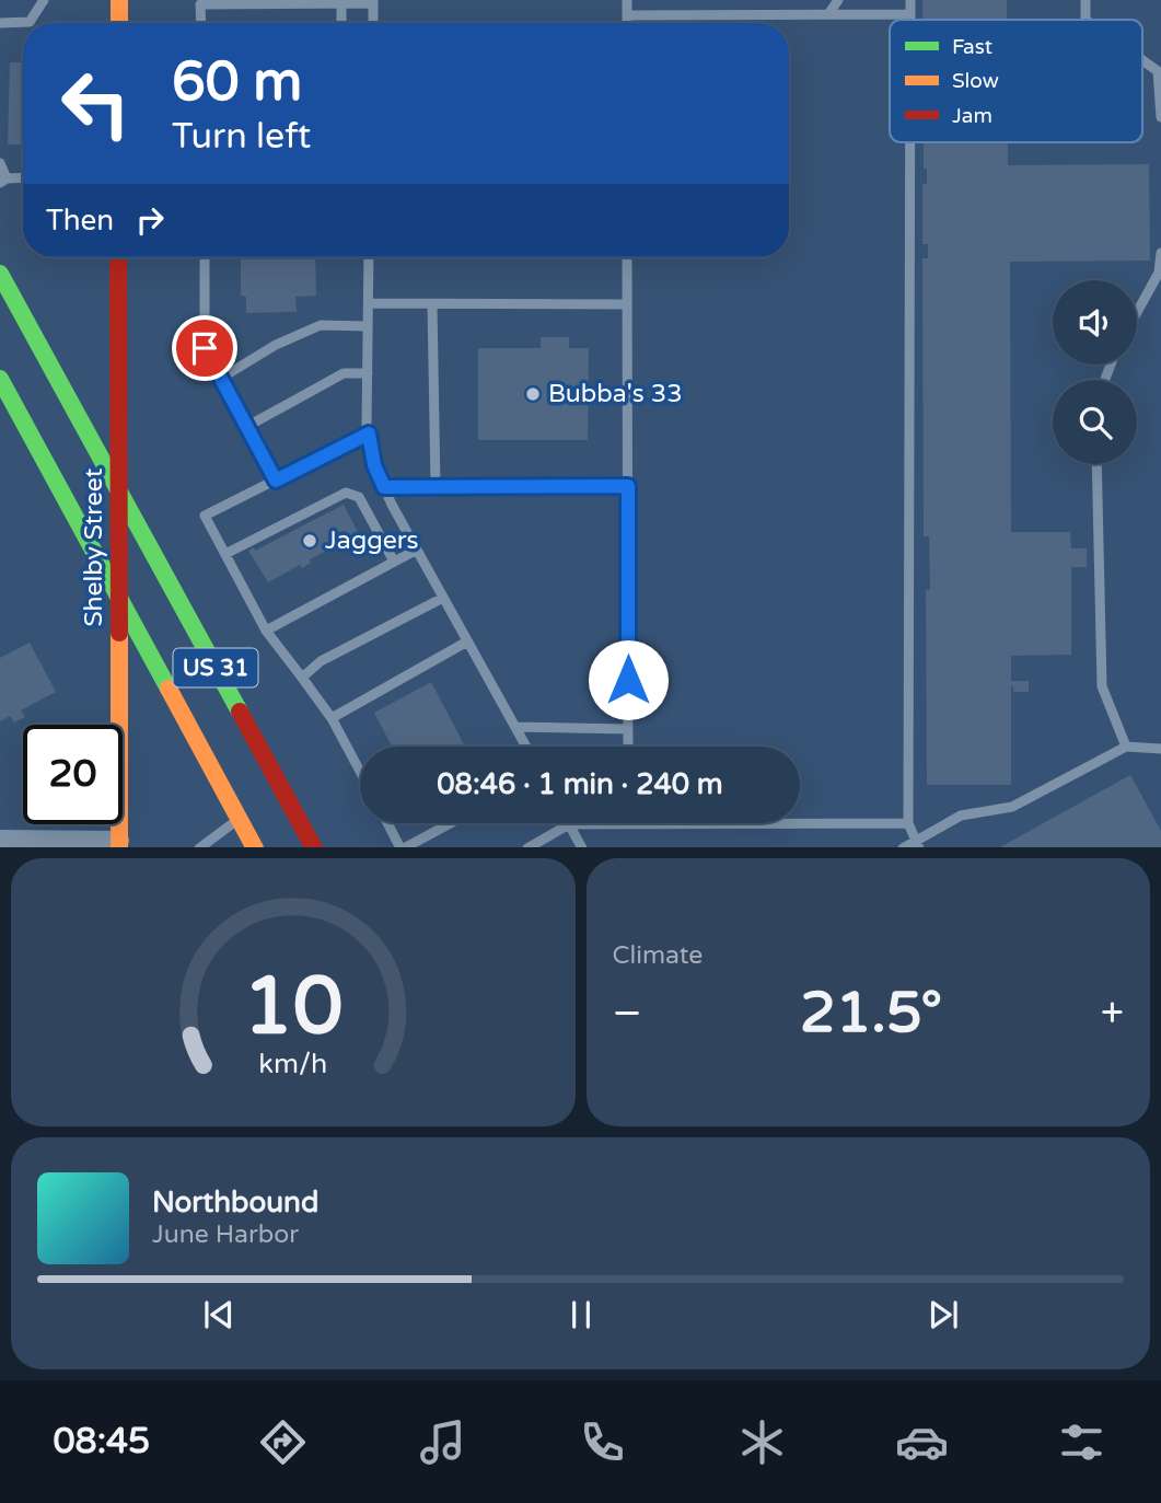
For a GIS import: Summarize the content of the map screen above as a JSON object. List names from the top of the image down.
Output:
{
  "streets": {
    "main road": ["Shelby Street", "US 31"]
  },
  "crossings": [
    ["Shelby Street", "US 31"]
  ],
  "places": ["Bubba's 33", "Jaggers"],
  "legend": ["Fast", "Slow", "Jam"],
  "page": {
    "turn": ["60 m", "Turn left"],
    "then": "Then",
    "limit": "20",
    "trip": "08:46 · 1 min · 240 m",
    "tile": "Climate",
    "heat": ["−", "21.5°", "+"],
    "song": ["Northbound", "June Harbor"],
    "tabs": "08:45",
    "gauge": ["10", "km/h"]
  }
}
